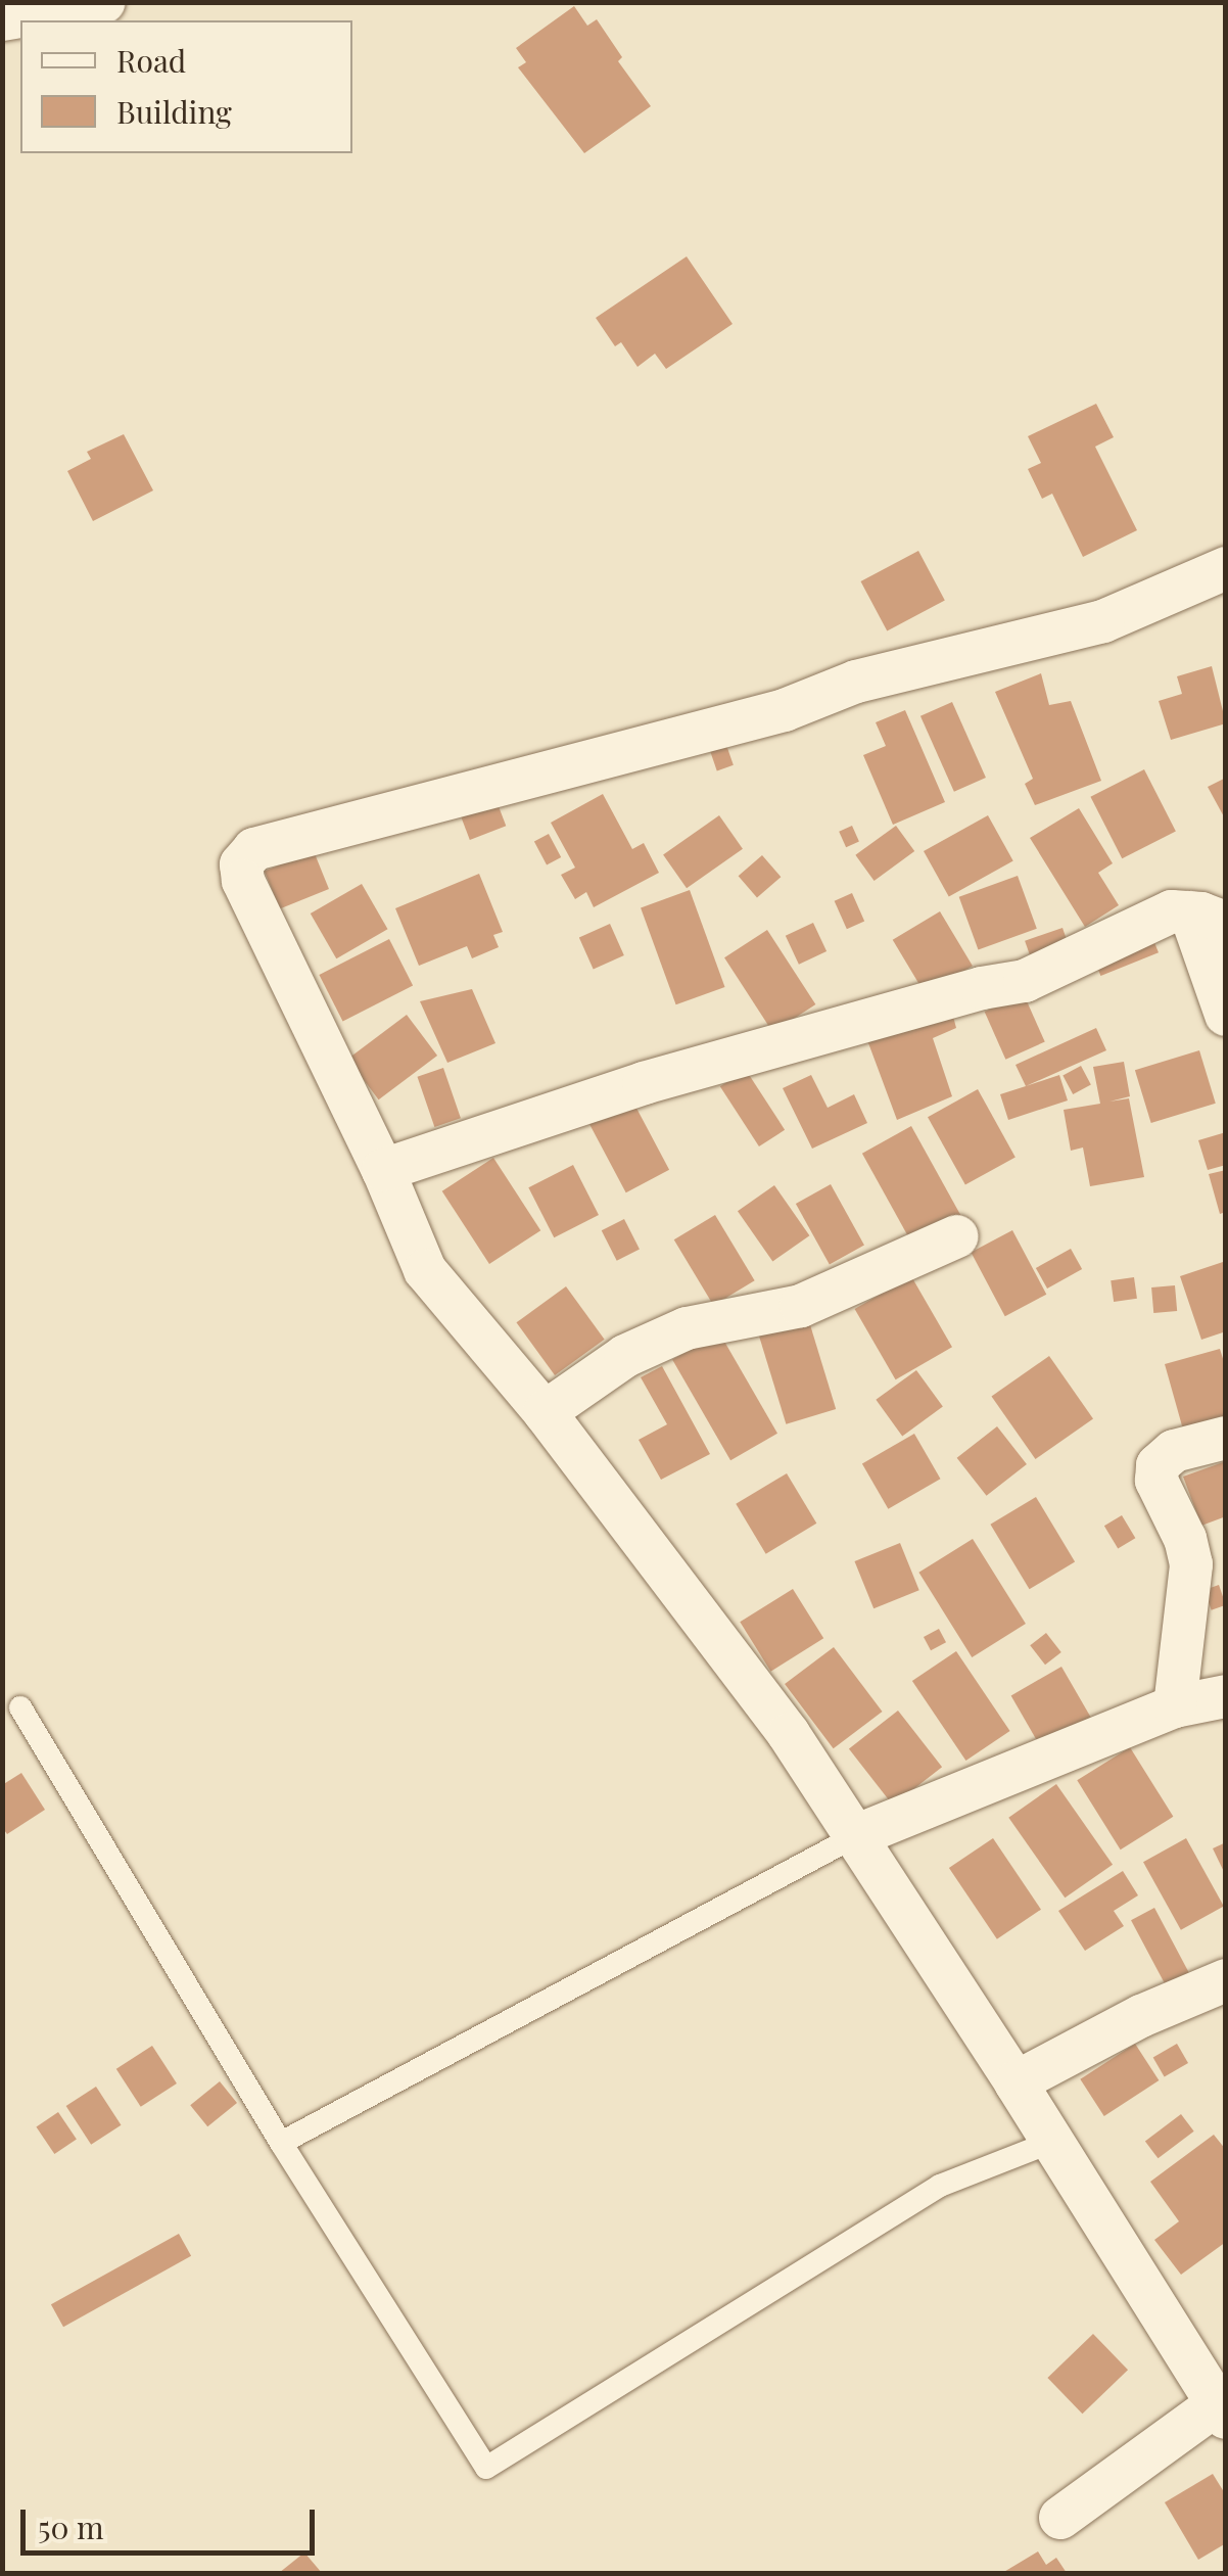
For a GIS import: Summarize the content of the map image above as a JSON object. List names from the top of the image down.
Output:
{
  "legend": ["Road", "Building"],
  "scale_bar": "50 m"
}
